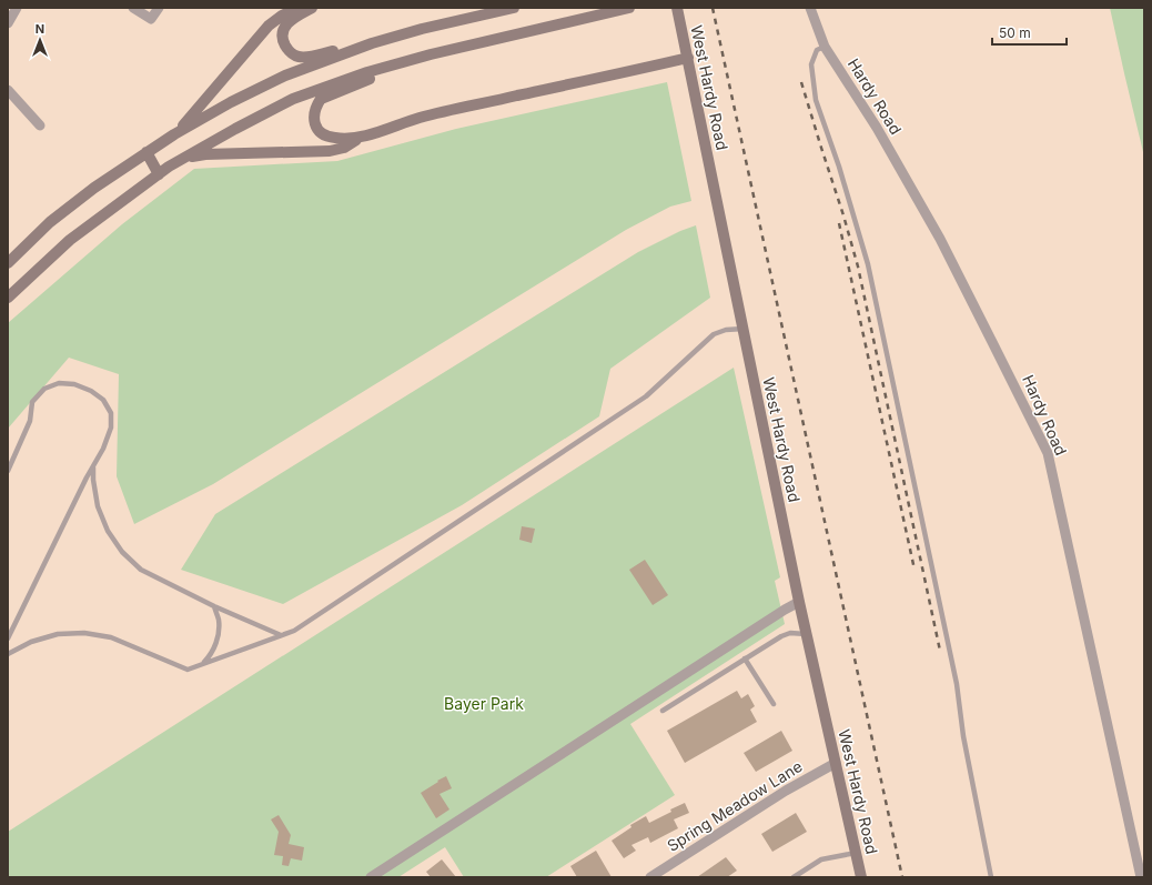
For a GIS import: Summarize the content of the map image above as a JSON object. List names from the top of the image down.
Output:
{
  "streets": {
    "main road": ["West Hardy Road"],
    "street": ["Hardy Road", "Spring Meadow Lane"]
  },
  "crossings": [
    ["West Hardy Road", "Spring Meadow Lane"]
  ],
  "parks": ["Bayer Park"],
  "scale_bar": "50 m",
  "north": "top"
}
